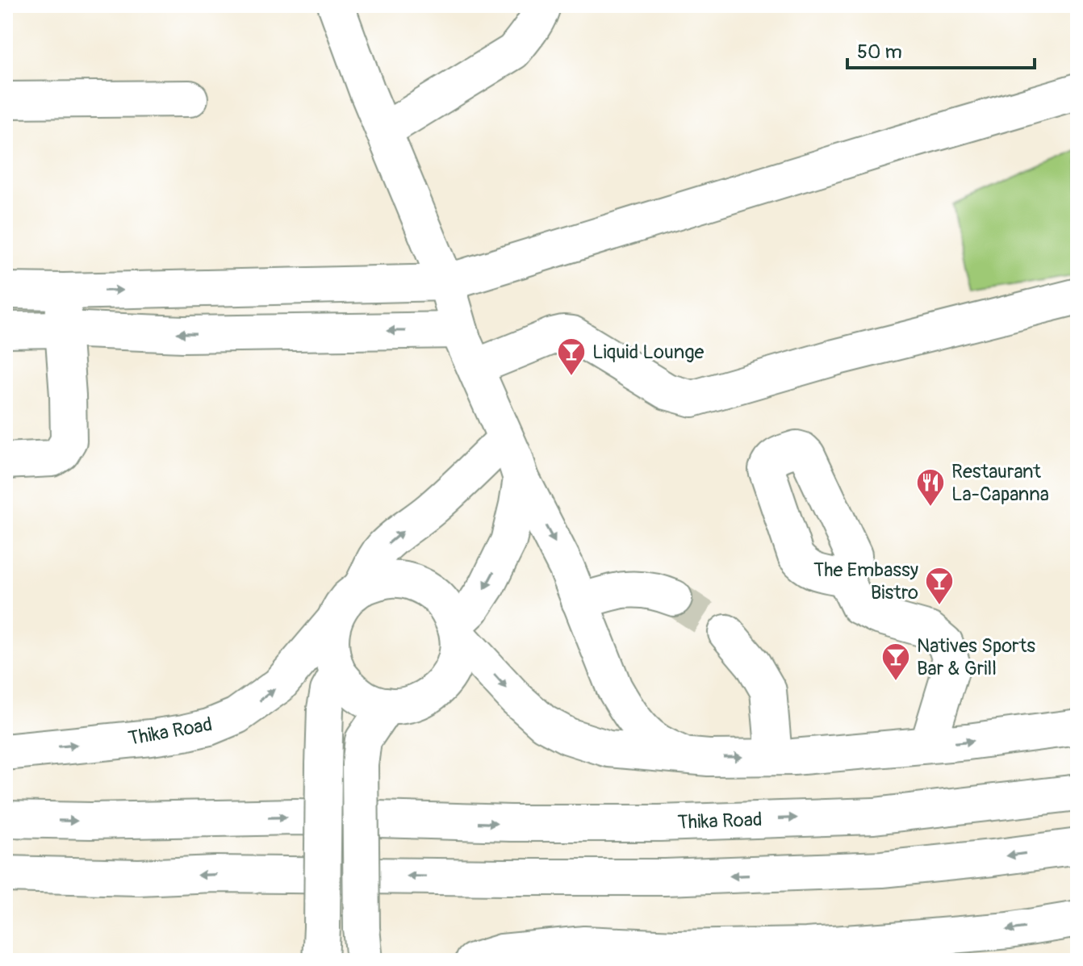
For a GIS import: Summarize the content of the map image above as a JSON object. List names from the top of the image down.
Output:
{
  "streets": {
    "main road": ["Thika Road"]
  },
  "places": {
    "bar": ["Liquid Lounge", "The Embassy Bistro", "Natives Sports Bar & Grill"],
    "restaurant": ["Restaurant La-Capanna"]
  },
  "scale_bar": "50 m"
}
